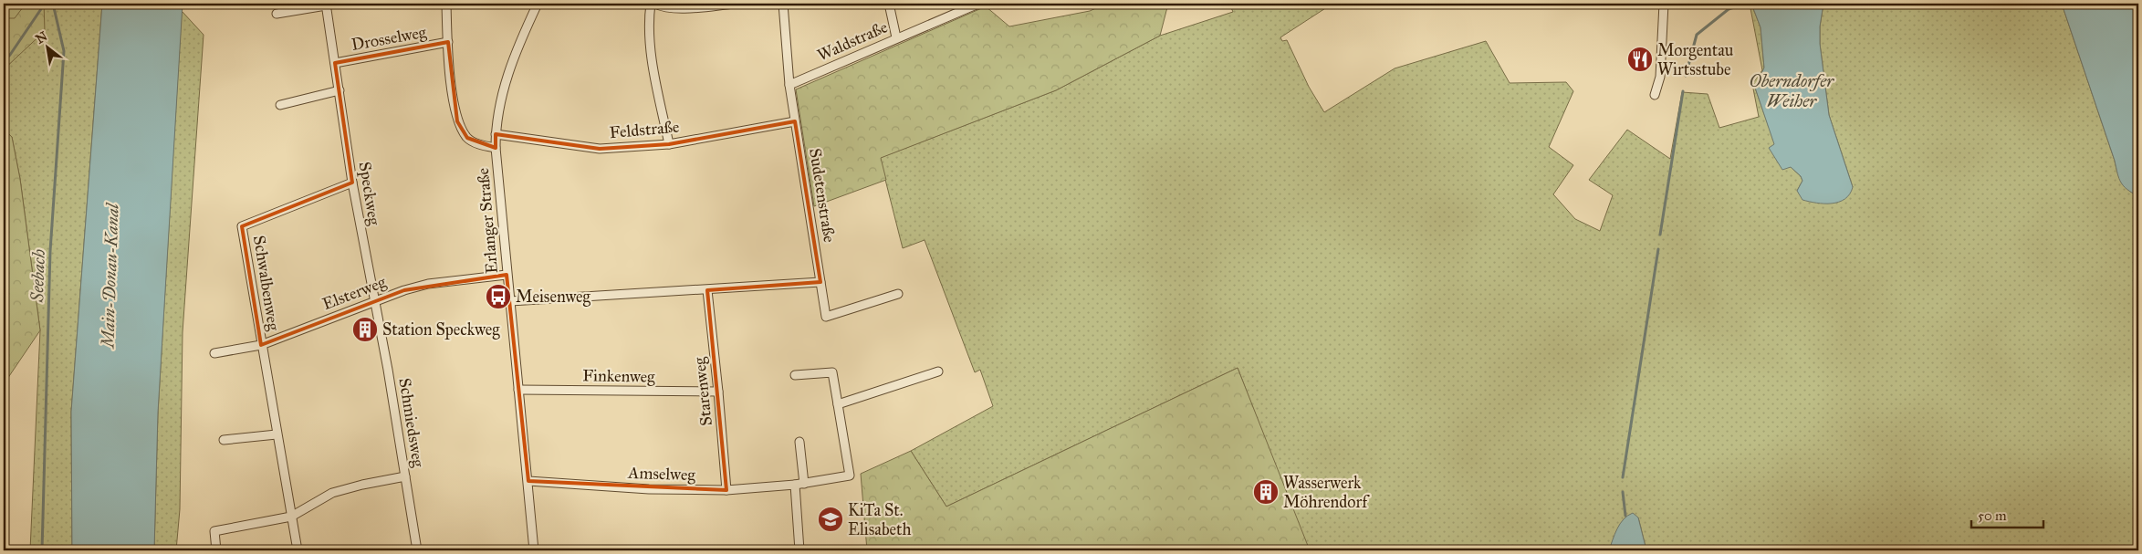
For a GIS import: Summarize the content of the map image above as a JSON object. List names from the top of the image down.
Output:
{
  "streets": {
    "street": [
      "Drosselweg",
      "Waldstraße",
      "Feldstraße",
      "Speckweg",
      "Sudetenstraße",
      "Erlanger Straße",
      "Schwalbenweg",
      "Elsterweg",
      "Finkenweg",
      "Starenweg",
      "Schmiedsweg",
      "Amselweg"
    ]
  },
  "crossings": [
    ["Drosselweg", "Speckweg"],
    ["Waldstraße", "Sudetenstraße"],
    ["Feldstraße", "Sudetenstraße"],
    ["Feldstraße", "Erlanger Straße"],
    ["Speckweg", "Schwalbenweg"],
    ["Speckweg", "Elsterweg"],
    ["Speckweg", "Schmiedsweg"],
    ["Erlanger Straße", "Elsterweg"],
    ["Erlanger Straße", "Finkenweg"],
    ["Erlanger Straße", "Amselweg"],
    ["Schwalbenweg", "Elsterweg"],
    ["Elsterweg", "Schmiedsweg"],
    ["Finkenweg", "Starenweg"],
    ["Starenweg", "Amselweg"]
  ],
  "water": ["Oberndorfer Weiher", "Seebach", "Main-Donau-Kanal"],
  "places": {
    "restaurant": ["Morgentau Wirtsstube"],
    "bus stop": ["Meisenweg"],
    "building": ["Station Speckweg", "Wasserwerk Möhrendorf"],
    "school or university": ["KiTa St. Elisabeth"]
  },
  "scale_bar": "50 m",
  "north": "top left"
}
